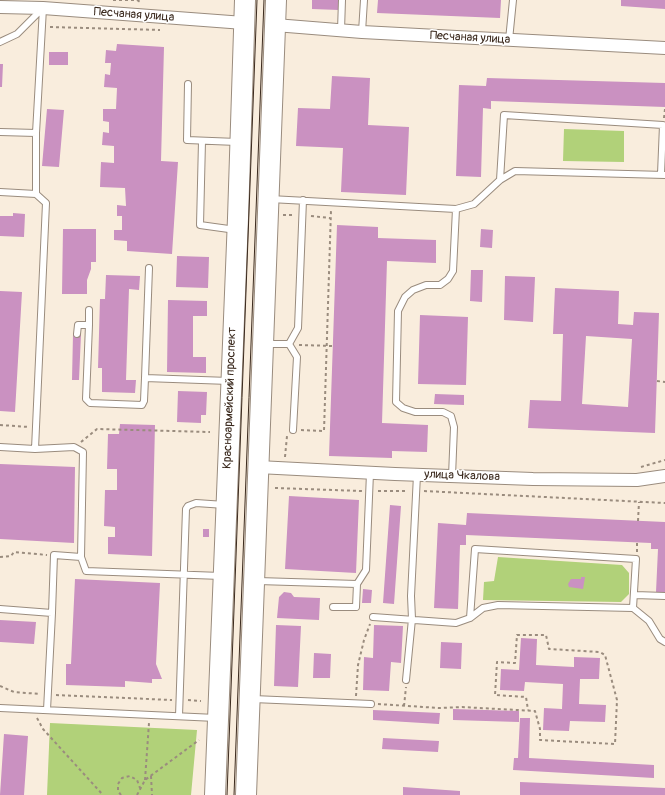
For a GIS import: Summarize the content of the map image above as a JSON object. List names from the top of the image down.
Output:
{
  "streets": {
    "main road": ["Красноармейский проспект"],
    "street": ["Песчаная улица", "улица Чкалова"]
  },
  "crossings": [
    ["Песчаная улица", "Красноармейский проспект"]
  ]
}
